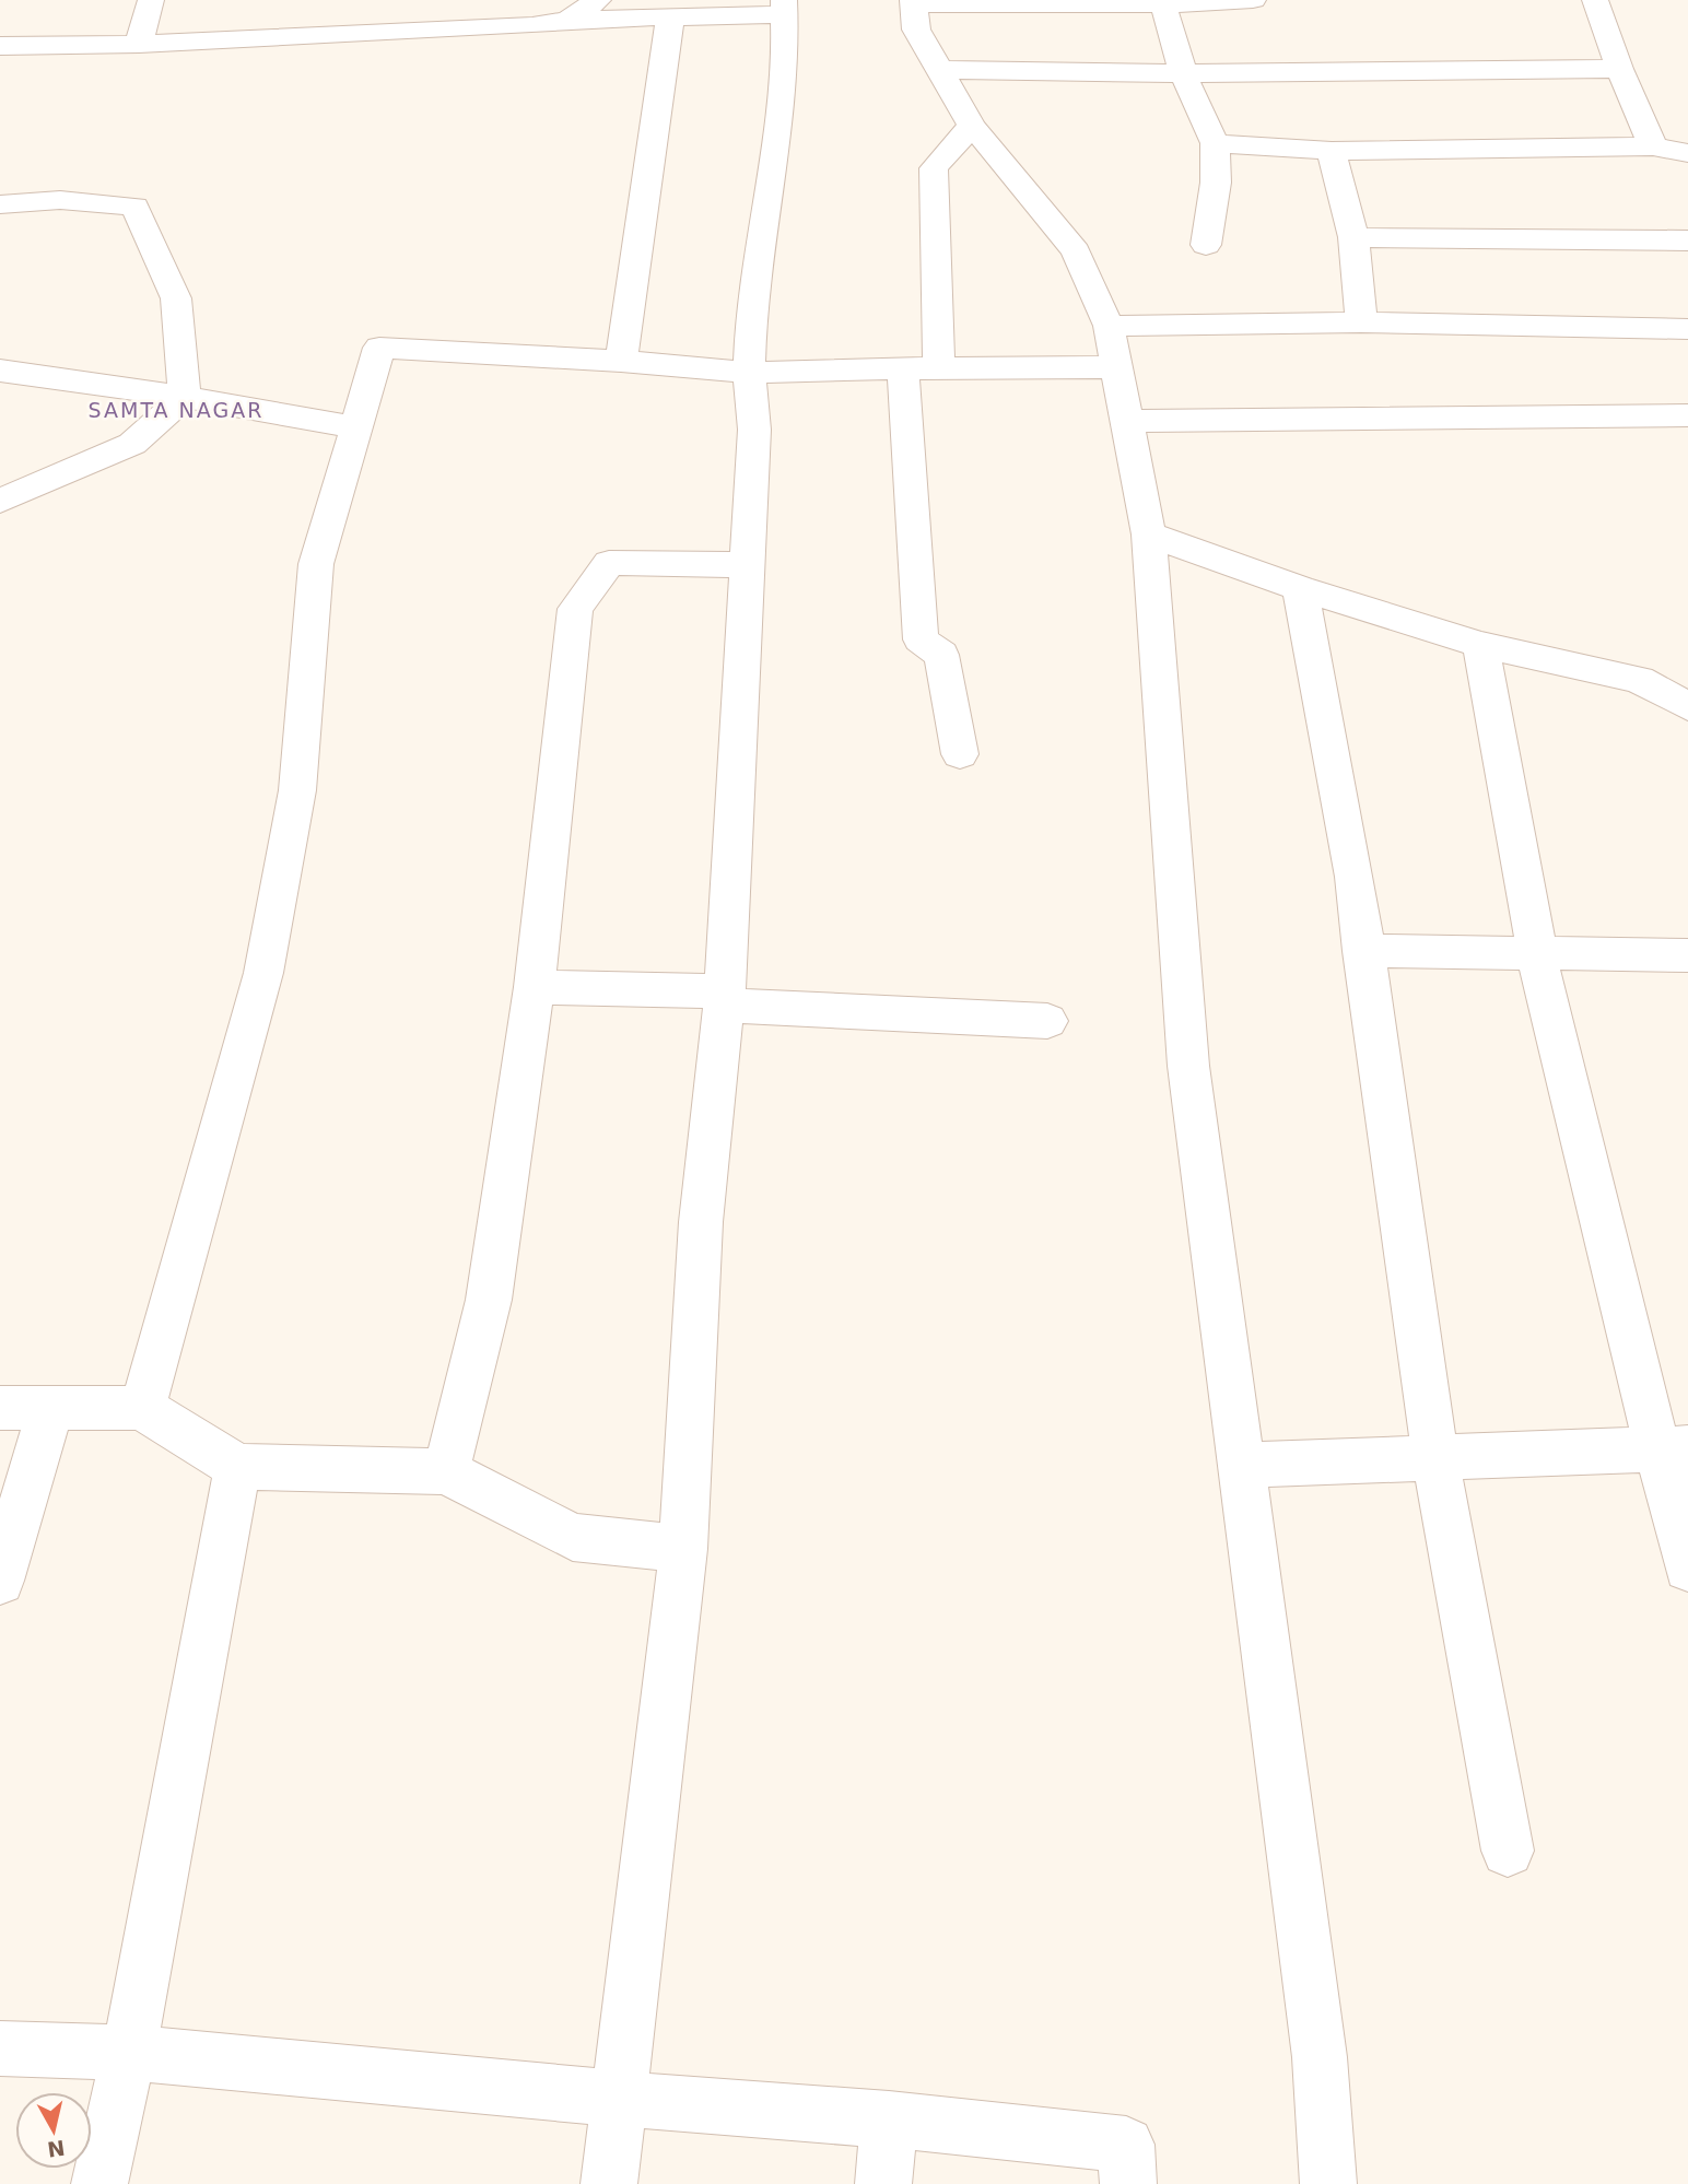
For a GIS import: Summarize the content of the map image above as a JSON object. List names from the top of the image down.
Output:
{
  "districts": ["SAMTA NAGAR"],
  "north": "bottom"
}
